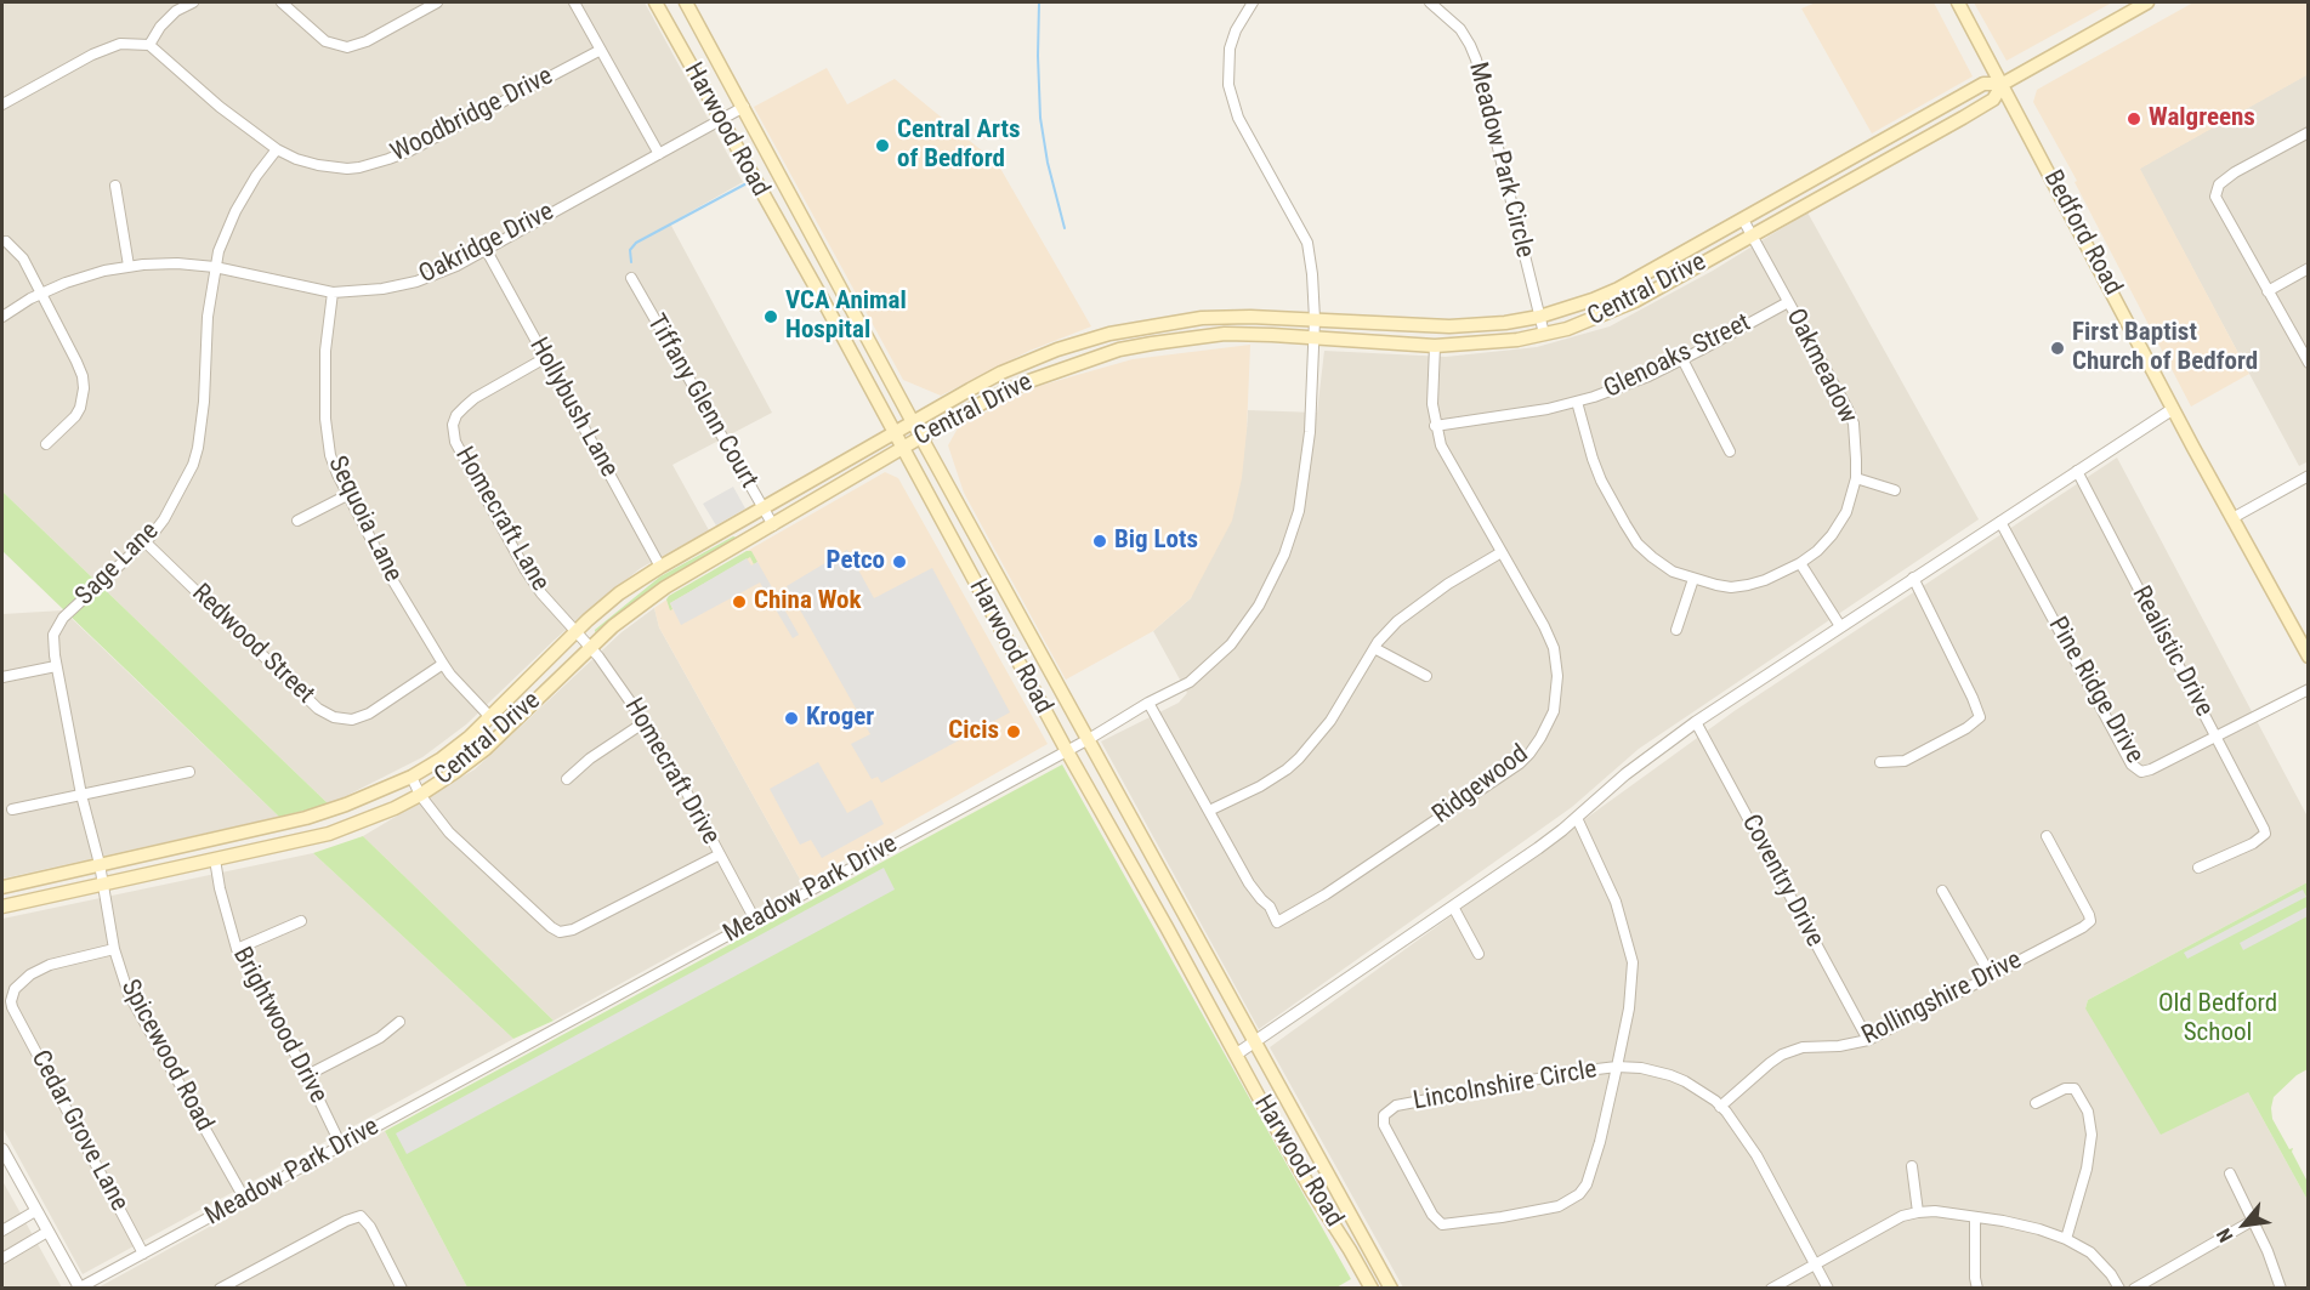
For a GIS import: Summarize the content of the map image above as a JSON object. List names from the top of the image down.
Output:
{
  "streets": {
    "main road": ["Harwood Road", "Bedford Road", "Central Drive"],
    "street": [
      "Woodbridge Drive",
      "Meadow Park Circle",
      "Oakridge Drive",
      "Glenoaks Street",
      "Oakmeadow",
      "Tiffany Glenn Court",
      "Hollybush Lane",
      "Sequoia Lane",
      "Homecraft Lane",
      "Sage Lane",
      "Redwood Street",
      "Realistic Drive",
      "Pine Ridge Drive",
      "Homecraft Drive",
      "Ridgewood",
      "Coventry Drive",
      "Meadow Park Drive",
      "Rollingshire Drive",
      "Brightwood Drive",
      "Spicewood Road",
      "Lincolnshire Circle",
      "Cedar Grove Lane"
    ]
  },
  "crossings": [
    ["Woodbridge Drive", "Sage Lane"],
    ["Harwood Road", "Oakridge Drive"],
    ["Harwood Road", "Central Drive"],
    ["Harwood Road", "Meadow Park Drive"],
    ["Meadow Park Circle", "Central Drive"],
    ["Bedford Road", "Central Drive"],
    ["Oakridge Drive", "Hollybush Lane"],
    ["Oakridge Drive", "Sequoia Lane"],
    ["Oakridge Drive", "Sage Lane"],
    ["Central Drive", "Oakmeadow"],
    ["Central Drive", "Tiffany Glenn Court"],
    ["Central Drive", "Hollybush Lane"],
    ["Central Drive", "Sequoia Lane"],
    ["Central Drive", "Homecraft Lane"],
    ["Central Drive", "Sage Lane"],
    ["Central Drive", "Homecraft Drive"],
    ["Central Drive", "Ridgewood"],
    ["Central Drive", "Meadow Park Drive"],
    ["Central Drive", "Brightwood Drive"],
    ["Central Drive", "Spicewood Road"],
    ["Glenoaks Street", "Oakmeadow"],
    ["Glenoaks Street", "Ridgewood"],
    ["Hollybush Lane", "Homecraft Lane"],
    ["Sequoia Lane", "Redwood Street"],
    ["Homecraft Lane", "Homecraft Drive"],
    ["Sage Lane", "Redwood Street"],
    ["Sage Lane", "Spicewood Road"],
    ["Realistic Drive", "Pine Ridge Drive"],
    ["Homecraft Drive", "Meadow Park Drive"],
    ["Ridgewood", "Meadow Park Drive"],
    ["Coventry Drive", "Rollingshire Drive"],
    ["Meadow Park Drive", "Brightwood Drive"],
    ["Meadow Park Drive", "Spicewood Road"],
    ["Meadow Park Drive", "Cedar Grove Lane"],
    ["Spicewood Road", "Cedar Grove Lane"]
  ],
  "parks": ["Old Bedford School"],
  "places": [
    "Walgreens",
    "Central Arts of Bedford",
    "VCA Animal Hospital",
    "First Baptist Church of Bedford",
    "Big Lots",
    "Petco",
    "China Wok",
    "Kroger",
    "Cicis"
  ],
  "north": "bottom left"
}
